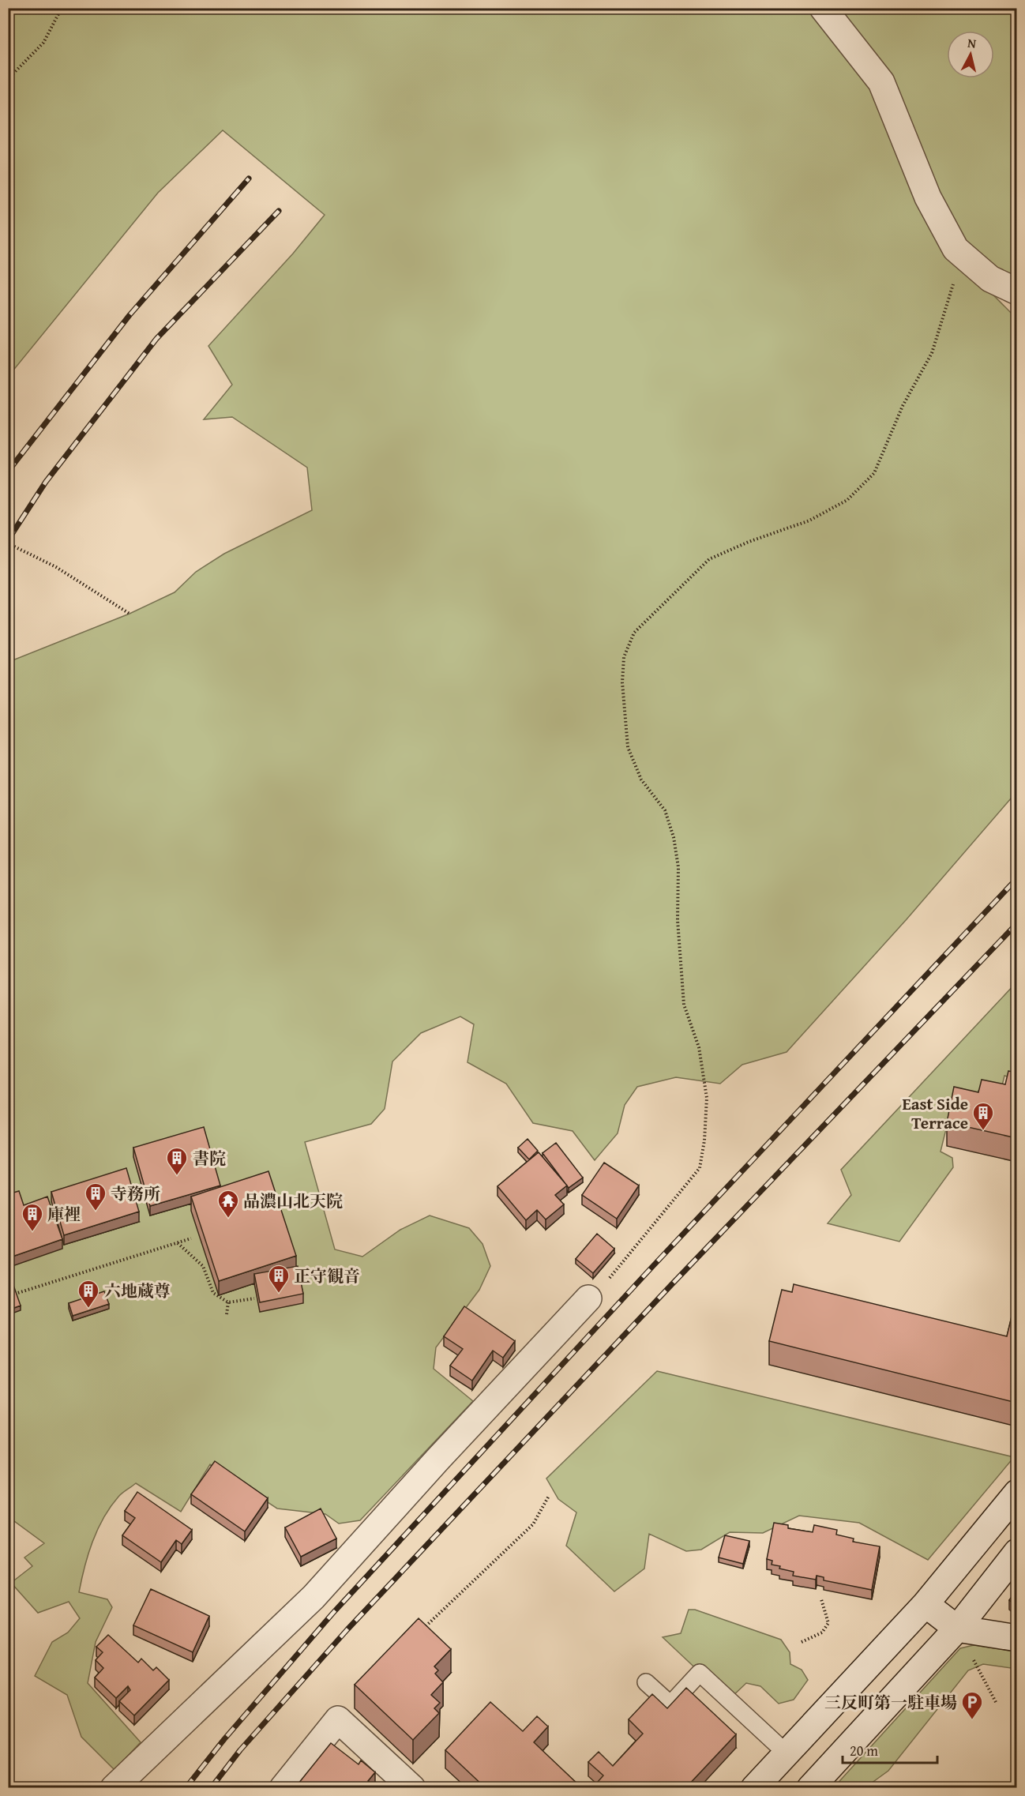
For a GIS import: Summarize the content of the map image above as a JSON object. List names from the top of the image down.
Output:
{
  "places": {
    "building": [
      "East Side Terrace",
      "書院",
      "寺務所",
      "庫裡",
      "正守観音",
      "六地蔵尊"
    ],
    "temple": ["品濃山北天院"],
    "parking": ["三反町第一駐車場"]
  },
  "scale_bar": "20 m",
  "north": "top"
}
